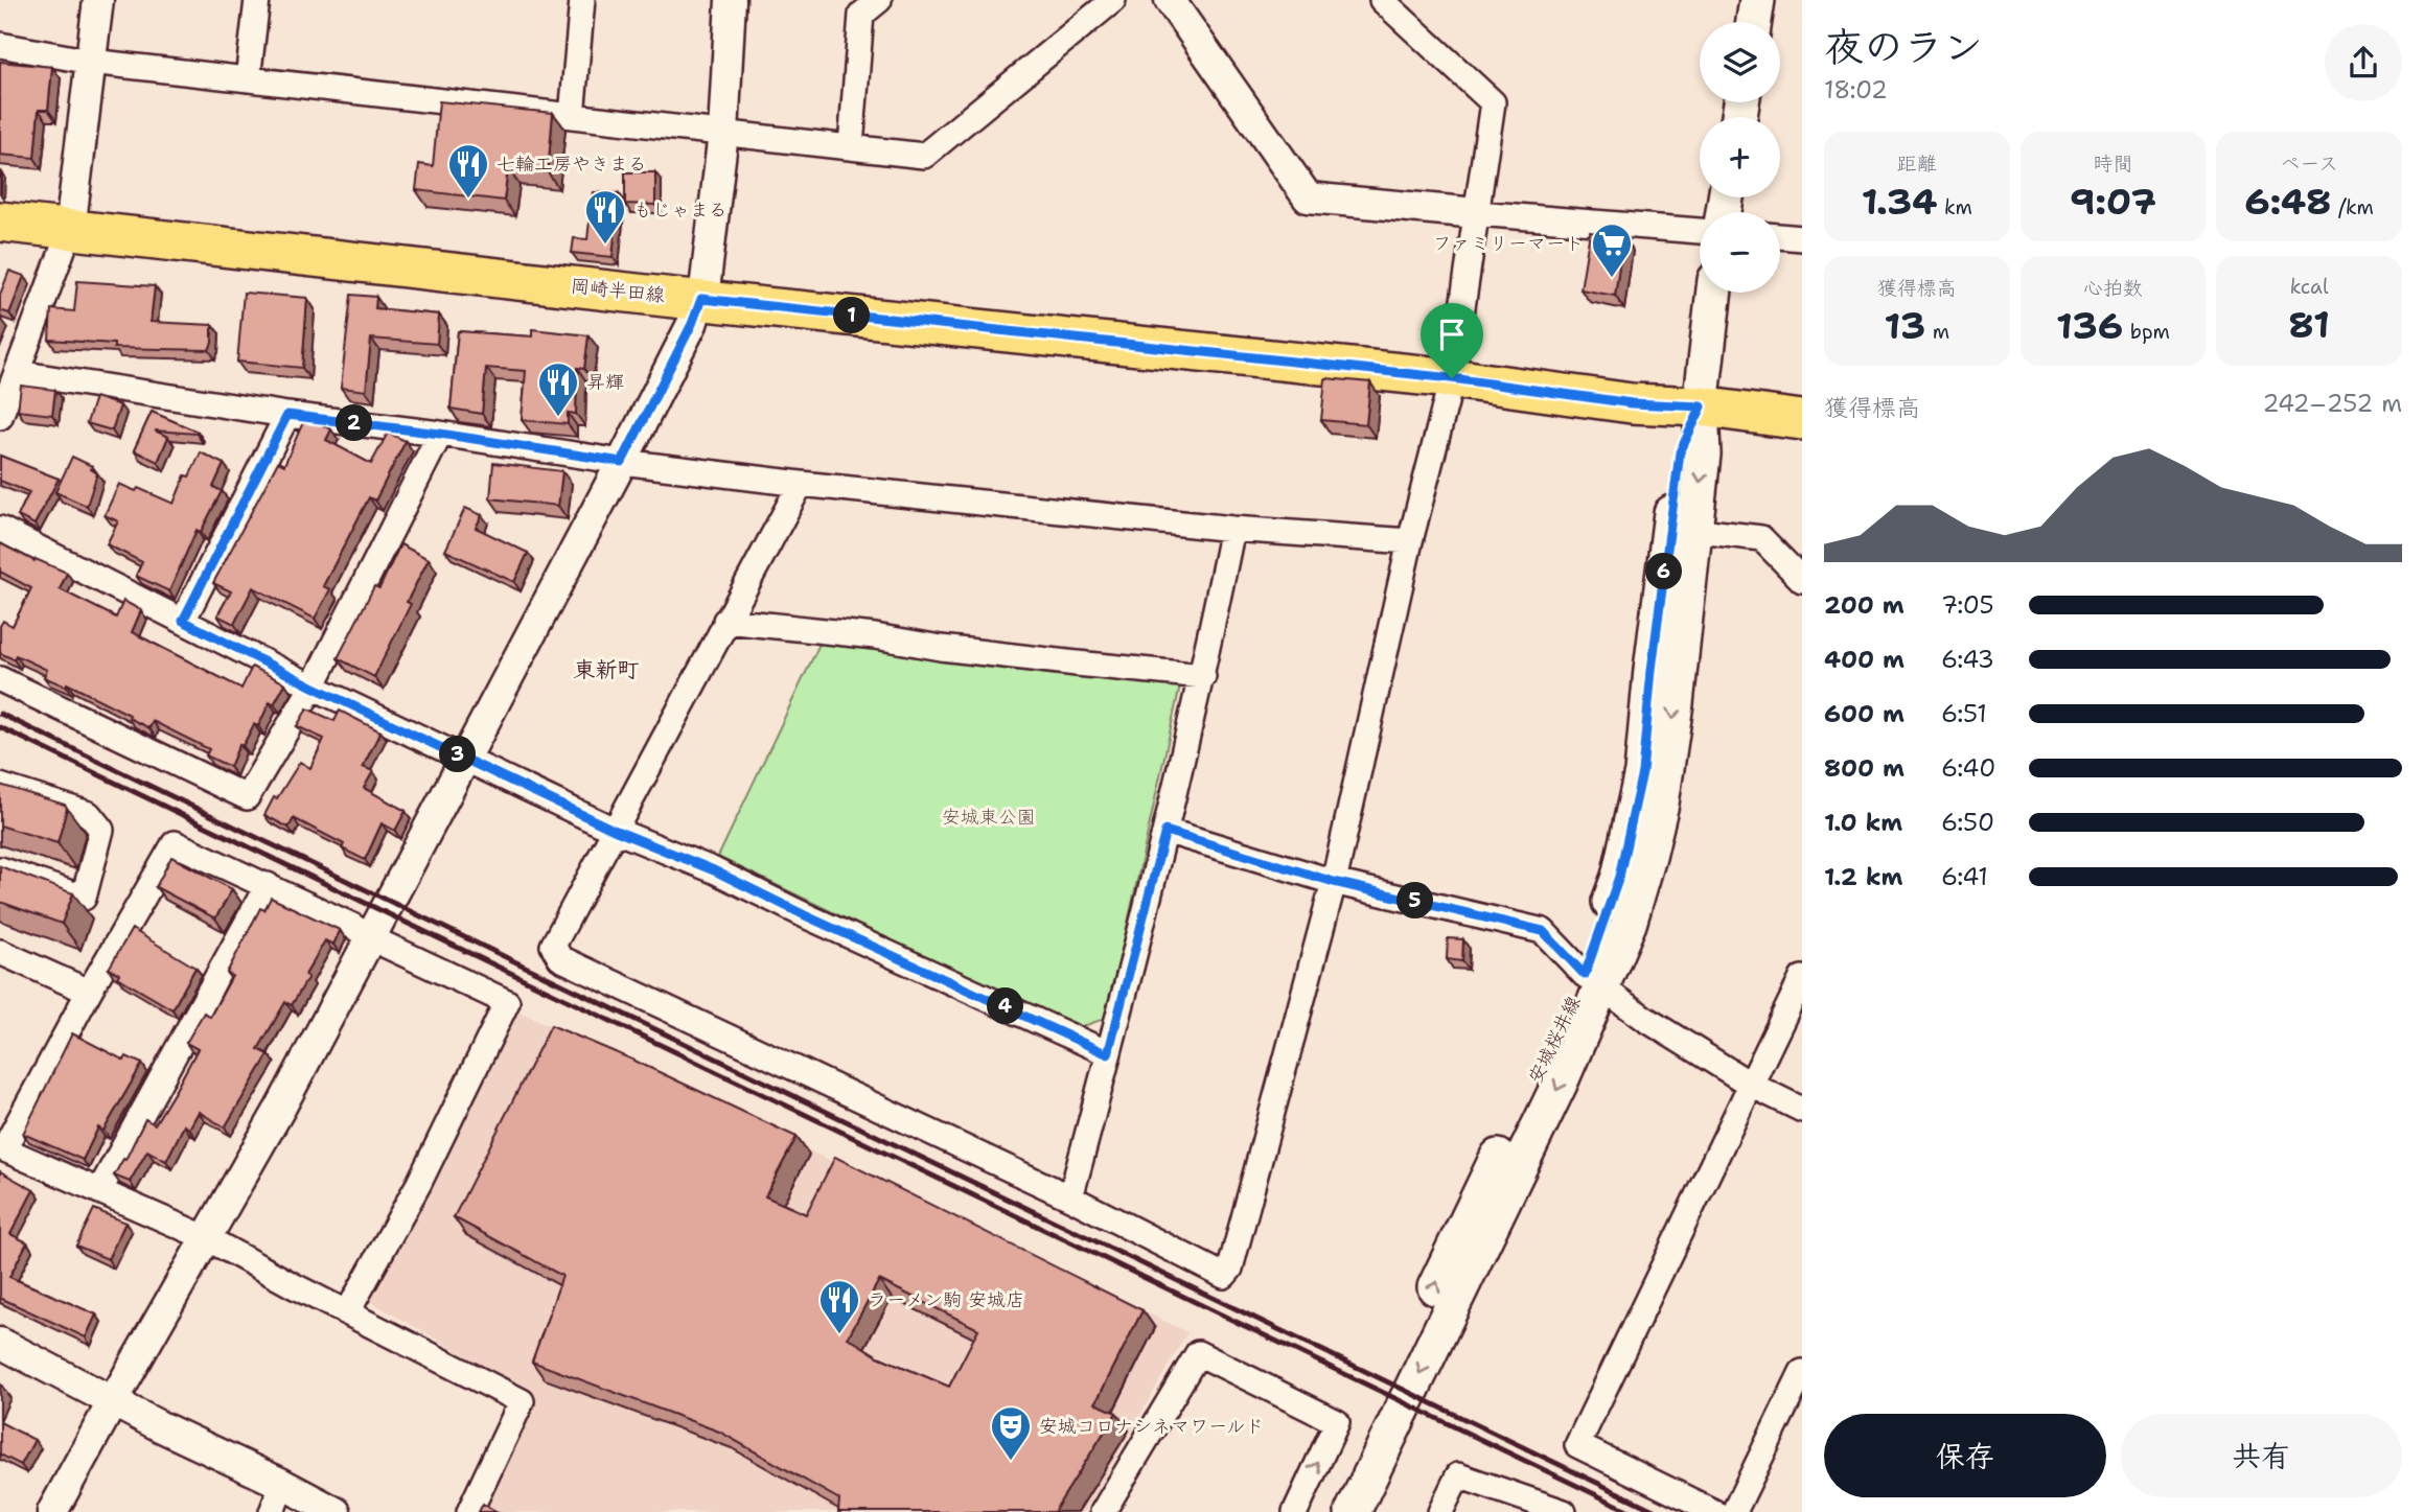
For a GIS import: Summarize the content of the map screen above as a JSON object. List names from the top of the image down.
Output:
{
  "streets": {
    "main road": ["岡崎半田線", "安城桜井線"]
  },
  "crossings": [
    ["岡崎半田線", "安城桜井線"]
  ],
  "districts": ["東新町"],
  "parks": ["安城東公園"],
  "places": {
    "restaurant": [
      "七輪工房やきまる",
      "もじゃまる",
      "昇輝",
      "ラーメン駒 安城店"
    ],
    "supermarket": ["ファミリーマート"],
    "theatre": ["安城コロナシネマワールド"]
  },
  "page": {
    "heading": ["夜のラン", "18:02"],
    "map_buttons": ["+", "−"],
    "stats": [
      ["距離", "1.34 km"],
      ["時間", "9:07"],
      ["ペース", "6:48 /km"],
      ["獲得標高", "13 m"],
      ["心拍数", "136 bpm"],
      ["kcal", "81"]
    ],
    "pins": [
      "1",
      "2",
      "6",
      "3",
      "5",
      "4"
    ],
    "chart": ["獲得標高", "242–252 m"],
    "list": [
      {
        "name": "200 m",
        "note": "7:05"
      },
      {
        "name": "400 m",
        "note": "6:43"
      },
      {
        "name": "600 m",
        "note": "6:51"
      },
      {
        "name": "800 m",
        "note": "6:40"
      },
      {
        "name": "1.0 km",
        "note": "6:50"
      },
      {
        "name": "1.2 km",
        "note": "6:41"
      }
    ],
    "buttons": ["保存", "共有"]
  }
}
